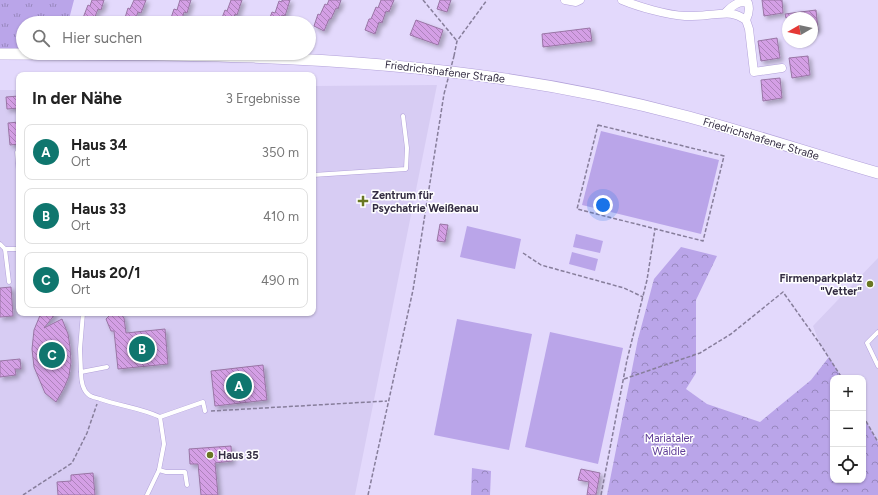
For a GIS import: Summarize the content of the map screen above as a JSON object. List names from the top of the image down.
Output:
{
  "streets": {
    "main road": ["Friedrichshafener Straße"]
  },
  "parks": ["Mariataler Wäldle"],
  "places": {
    "health": ["Zentrum für Psychatrie Weißenau"],
    "other": ["Firmenparkplatz \"Vetter\"", "Haus 35"]
  },
  "north": "left",
  "page": {
    "search": "Hier suchen",
    "heading": ["In der Nähe", "3 Ergebnisse"],
    "list": [
      {
        "mark": "A",
        "name": "Haus 34",
        "note": "Ort",
        "value": "350 m"
      },
      {
        "mark": "B",
        "name": "Haus 33",
        "note": "Ort",
        "value": "410 m"
      },
      {
        "mark": "C",
        "name": "Haus 20/1",
        "note": "Ort",
        "value": "490 m"
      }
    ],
    "pins": ["B", "C", "A"],
    "map_buttons": ["+", "−"]
  }
}
